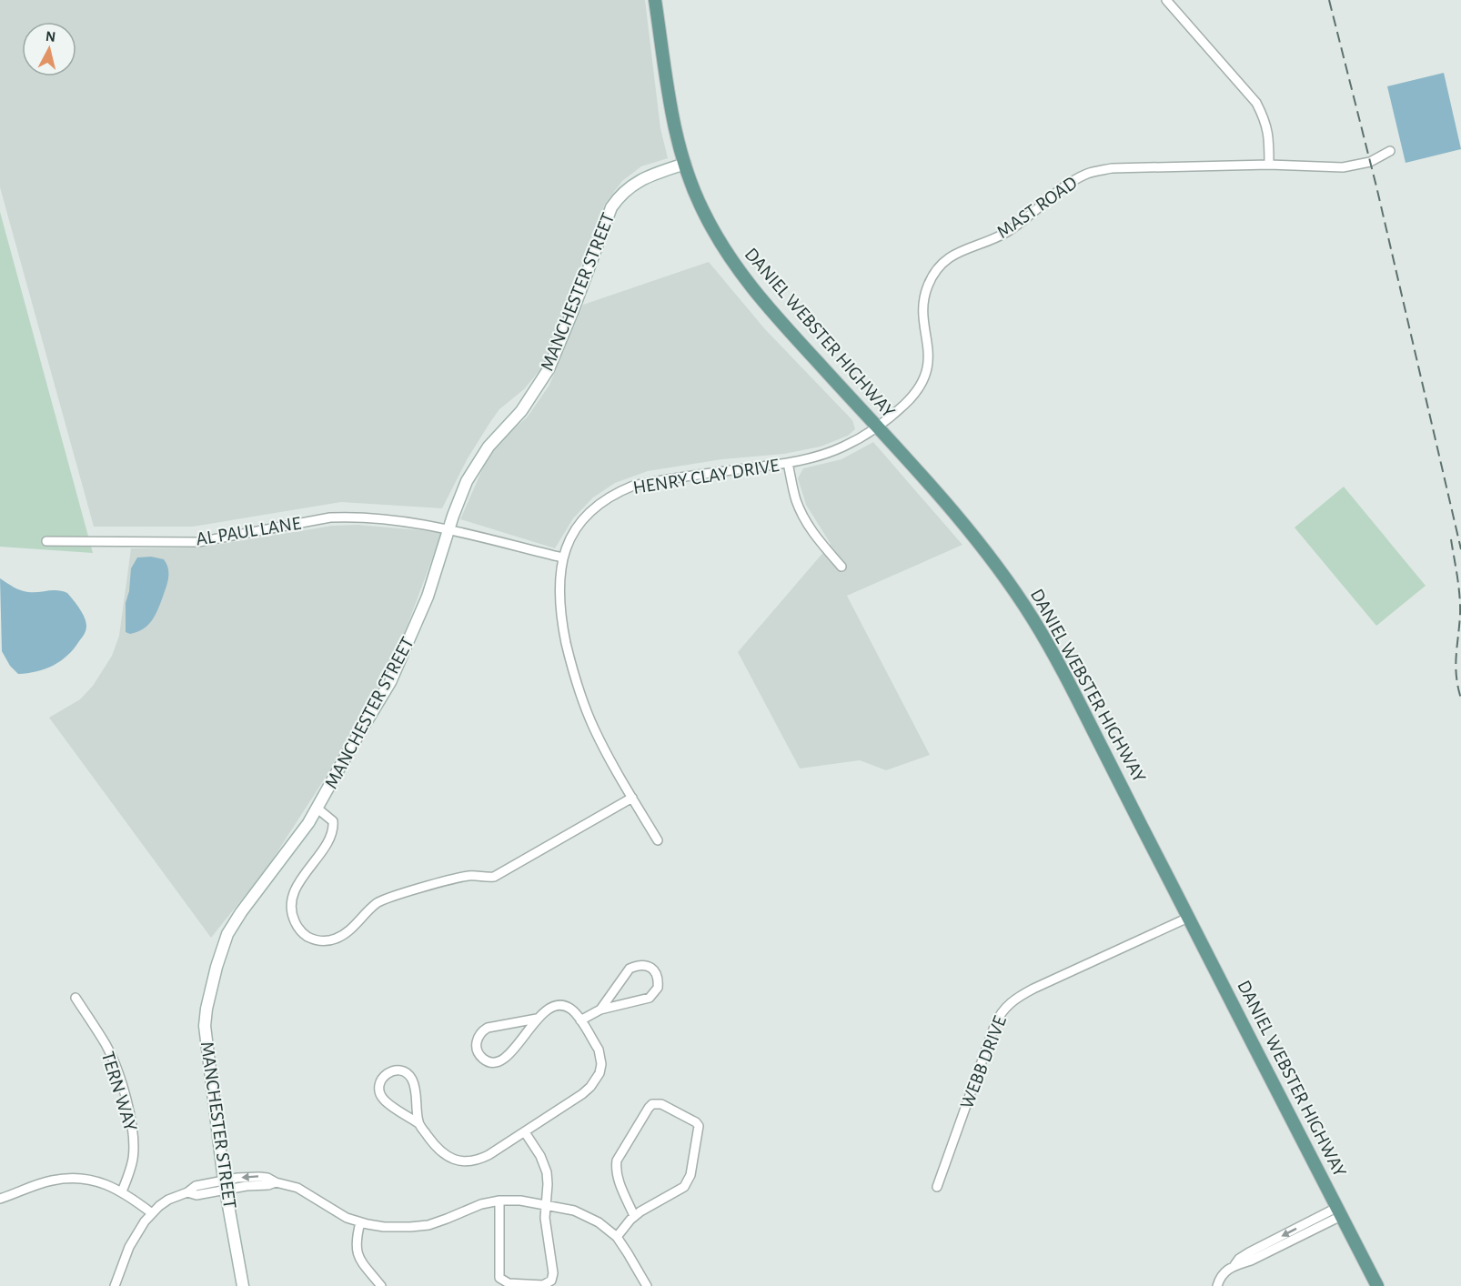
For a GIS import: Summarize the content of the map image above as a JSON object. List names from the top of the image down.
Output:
{
  "streets": {
    "main road": ["DANIEL WEBSTER HIGHWAY"],
    "street": [
      "MAST ROAD",
      "MANCHESTER STREET",
      "HENRY CLAY DRIVE",
      "AL PAUL LANE",
      "WEBB DRIVE",
      "TERN WAY"
    ]
  },
  "crossings": [
    ["MAST ROAD", "DANIEL WEBSTER HIGHWAY"],
    ["MAST ROAD", "HENRY CLAY DRIVE"],
    ["MANCHESTER STREET", "DANIEL WEBSTER HIGHWAY"],
    ["MANCHESTER STREET", "AL PAUL LANE"],
    ["DANIEL WEBSTER HIGHWAY", "HENRY CLAY DRIVE"],
    ["DANIEL WEBSTER HIGHWAY", "WEBB DRIVE"]
  ],
  "north": "top"
}
